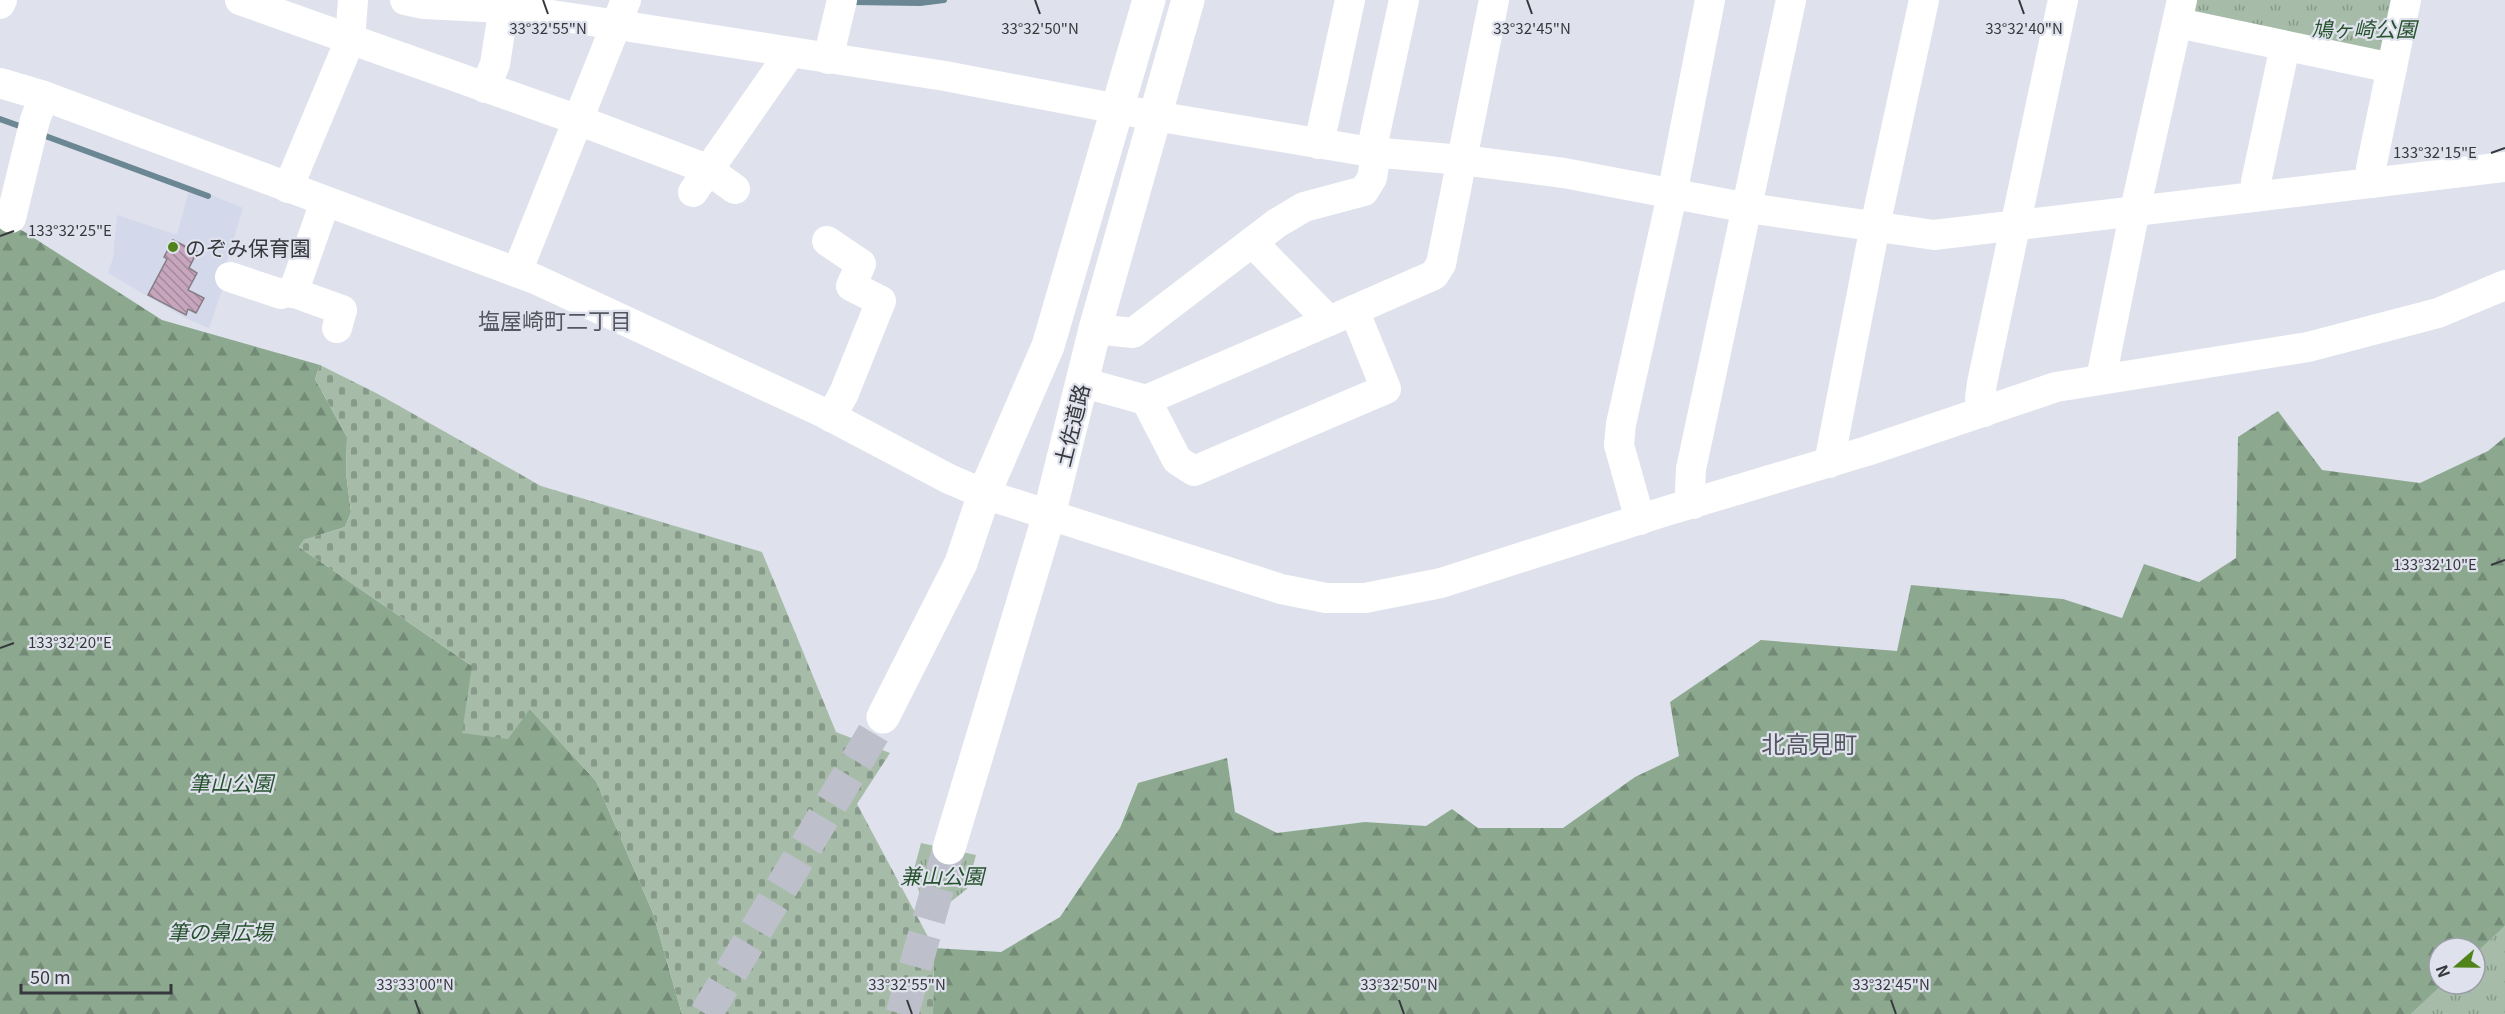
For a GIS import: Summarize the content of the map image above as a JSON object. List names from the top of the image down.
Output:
{
  "streets": {
    "highway": ["土佐道路"]
  },
  "districts": ["塩屋崎町二丁目", "北高見町"],
  "parks": [
    "鳩ヶ崎公園",
    "筆山公園",
    "兼山公園",
    "筆の鼻広場"
  ],
  "places": ["のぞみ保育園"],
  "scale_bar": "50 m",
  "north": "left",
  "coordinates": [
    "33°32'55\"N",
    "33°32'50\"N",
    "33°32'45\"N",
    "33°32'40\"N",
    "133°32'15\"E",
    "133°32'25\"E",
    "133°32'10\"E",
    "133°32'20\"E",
    "33°33'00\"N"
  ]
}
